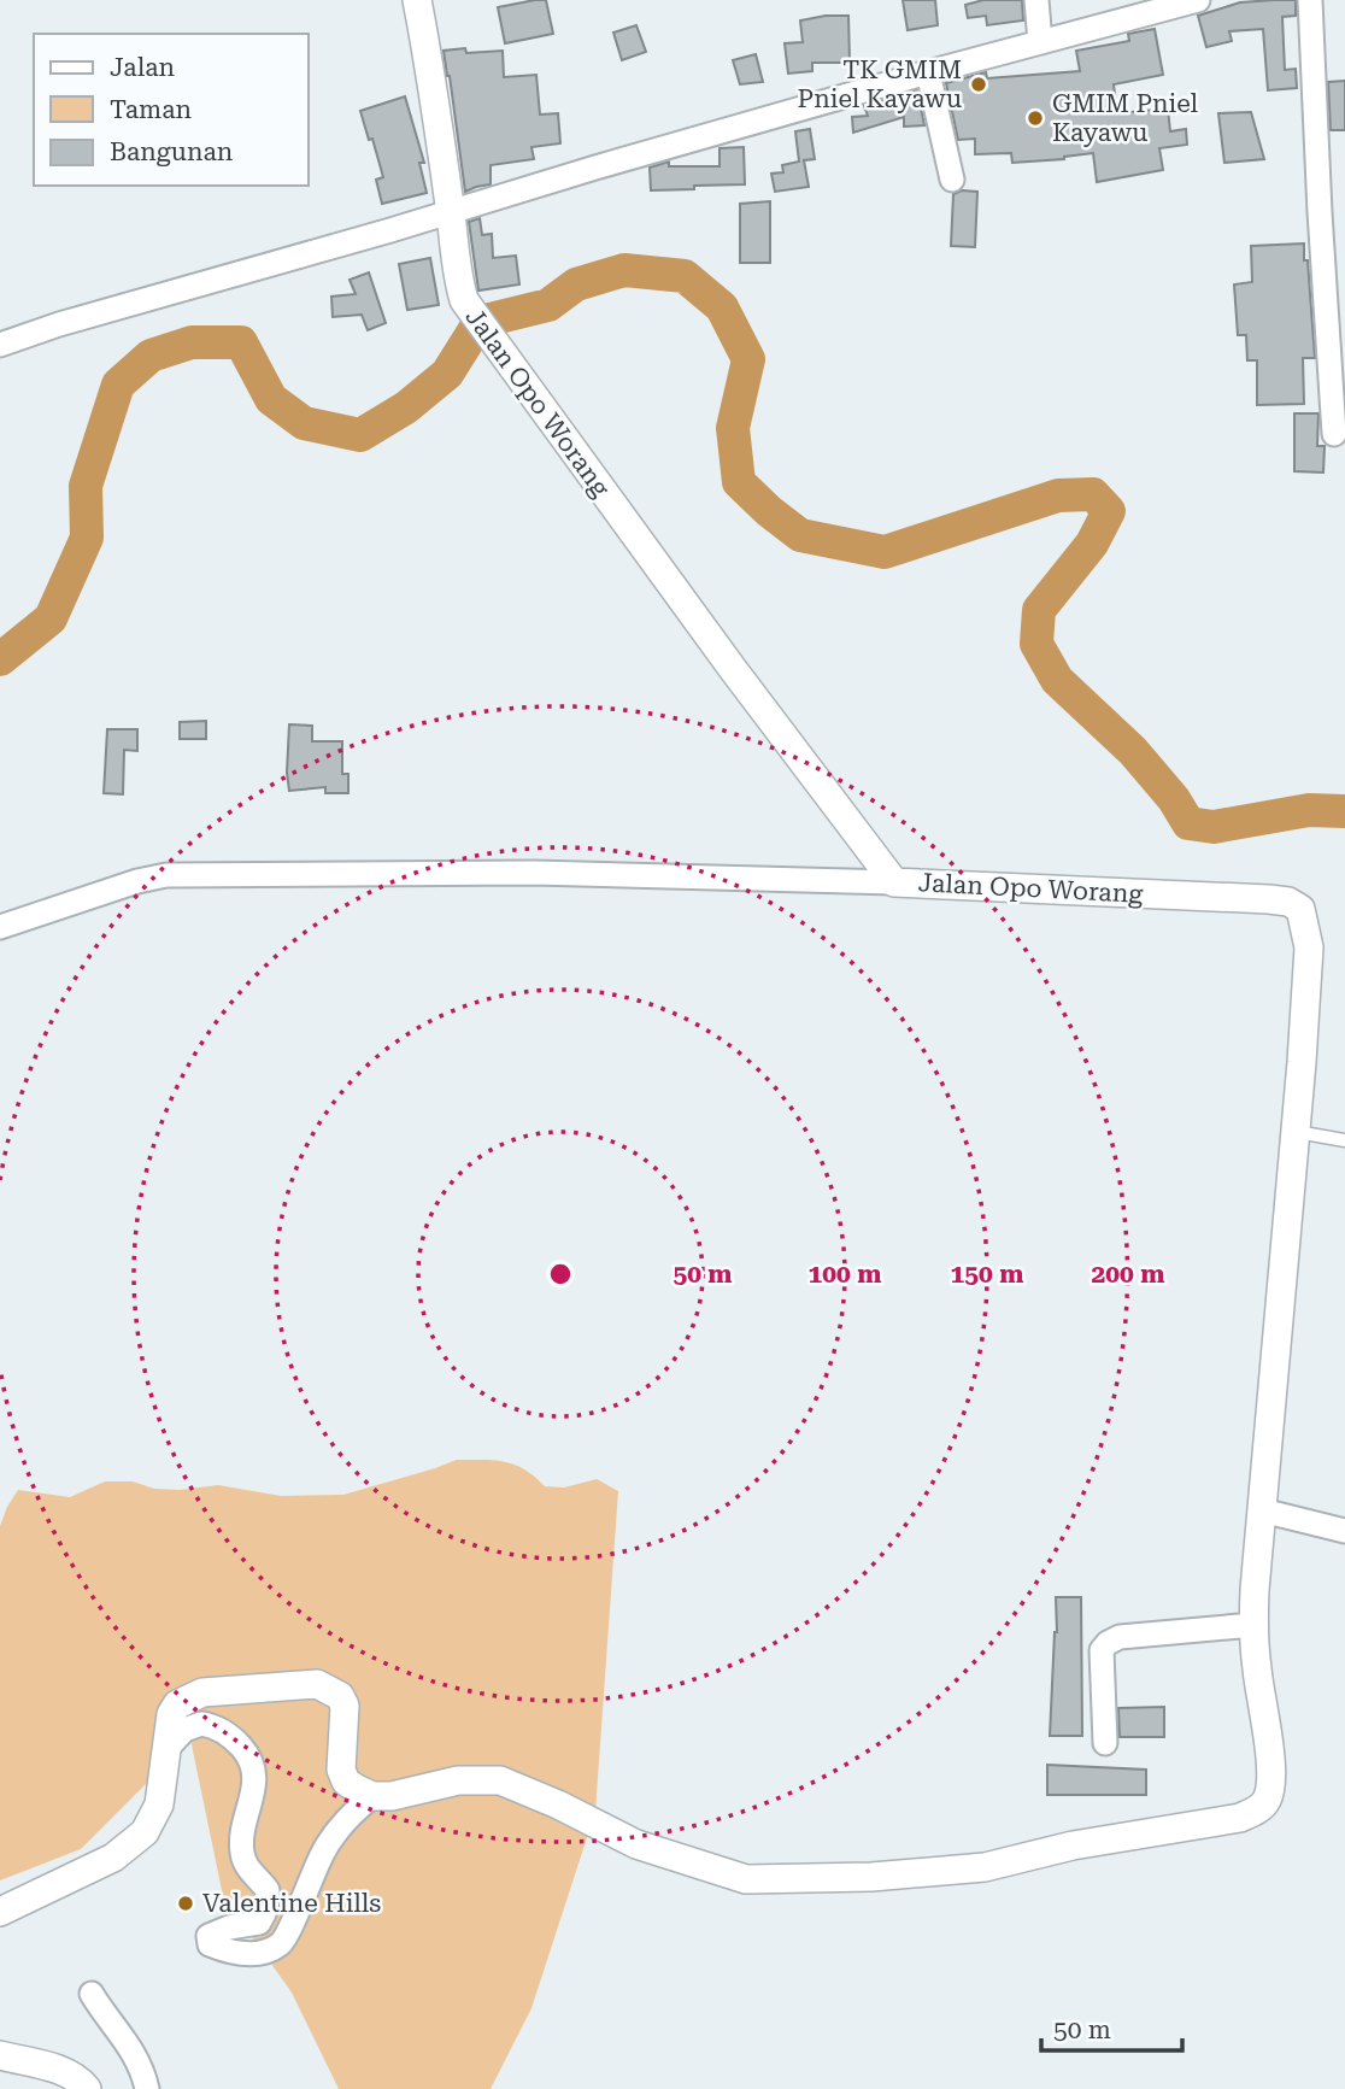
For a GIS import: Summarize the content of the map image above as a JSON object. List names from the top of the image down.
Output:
{
  "streets": {
    "street": ["Jalan Opo Worang"]
  },
  "places": ["TK GMIM Pniel Kayawu", "GMIM Pniel Kayawu", "Valentine Hills"],
  "legend": ["Jalan", "Taman", "Bangunan"],
  "scale_bar": "50 m",
  "rings": [
    "50 m",
    "100 m",
    "150 m",
    "200 m"
  ]
}
